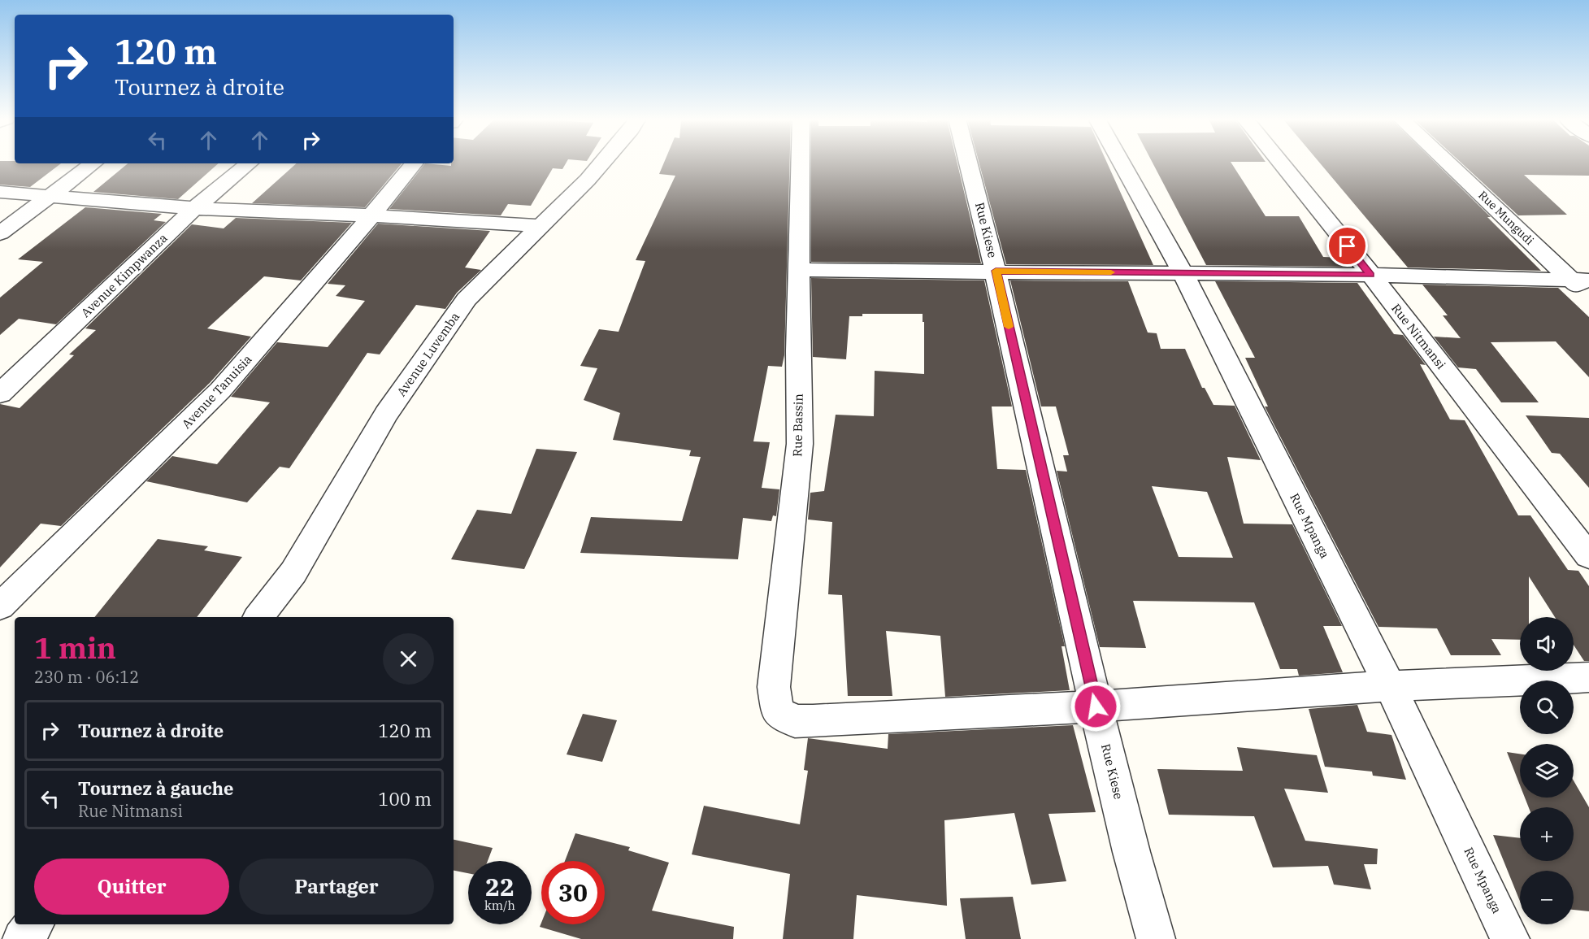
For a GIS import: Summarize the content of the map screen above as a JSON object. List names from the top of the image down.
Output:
{
  "streets": {
    "street": [
      "Rue Mungudi",
      "Rue Kiese",
      "Avenue Kimpwanza",
      "Rue Nitmansi",
      "Avenue Luvemba",
      "Avenue Tanuisia",
      "Rue Bassin",
      "Rue Mpanga"
    ]
  },
  "crossings": [
    ["Rue Kiese", "Rue Bassin"]
  ],
  "page": {
    "turn": ["120 m", "Tournez à droite"],
    "map_buttons": ["+", "−"],
    "heading": ["1 min", "230 m · 06:12"],
    "list": [
      {
        "name": "Tournez à droite",
        "value": "120 m"
      },
      {
        "name": "Tournez à gauche",
        "note": "Rue Nitmansi",
        "value": "100 m"
      }
    ],
    "buttons": ["Quitter", "Partager"],
    "speed": "22 km/h",
    "limit": "30"
  }
}
